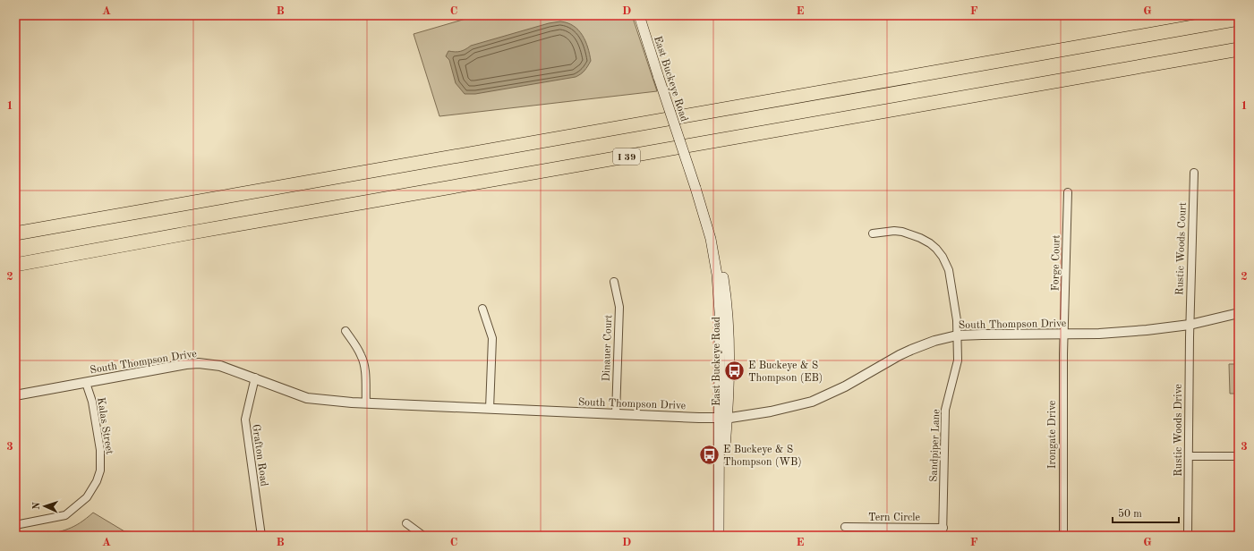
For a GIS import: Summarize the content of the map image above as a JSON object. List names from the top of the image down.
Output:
{
  "streets": {
    "highway": ["I 39"],
    "main road": ["East Buckeye Road"],
    "street": [
      "Rustic Woods Court",
      "Forge Court",
      "South Thompson Drive",
      "Dinauer Court",
      "Kalas Street",
      "Rustic Woods Drive",
      "Irongate Drive",
      "Sandpiper Lane",
      "Grafton Road",
      "Tern Circle"
    ]
  },
  "crossings": [
    ["East Buckeye Road", "South Thompson Drive"],
    ["Rustic Woods Court", "South Thompson Drive"],
    ["Rustic Woods Court", "Rustic Woods Drive"],
    ["Forge Court", "South Thompson Drive"],
    ["Forge Court", "Irongate Drive"],
    ["South Thompson Drive", "Dinauer Court"],
    ["South Thompson Drive", "Kalas Street"],
    ["South Thompson Drive", "Rustic Woods Drive"],
    ["South Thompson Drive", "Irongate Drive"],
    ["South Thompson Drive", "Sandpiper Lane"],
    ["South Thompson Drive", "Grafton Road"],
    ["Sandpiper Lane", "Tern Circle"]
  ],
  "places": {
    "bus stop": ["E Buckeye & S Thompson (EB)", "E Buckeye & S Thompson (WB)"]
  },
  "scale_bar": "50 m",
  "north": "left",
  "grid": {
    "columns": [
      "A",
      "B",
      "C",
      "D",
      "E",
      "F",
      "G"
    ],
    "rows": ["1", "2", "3"]
  }
}
